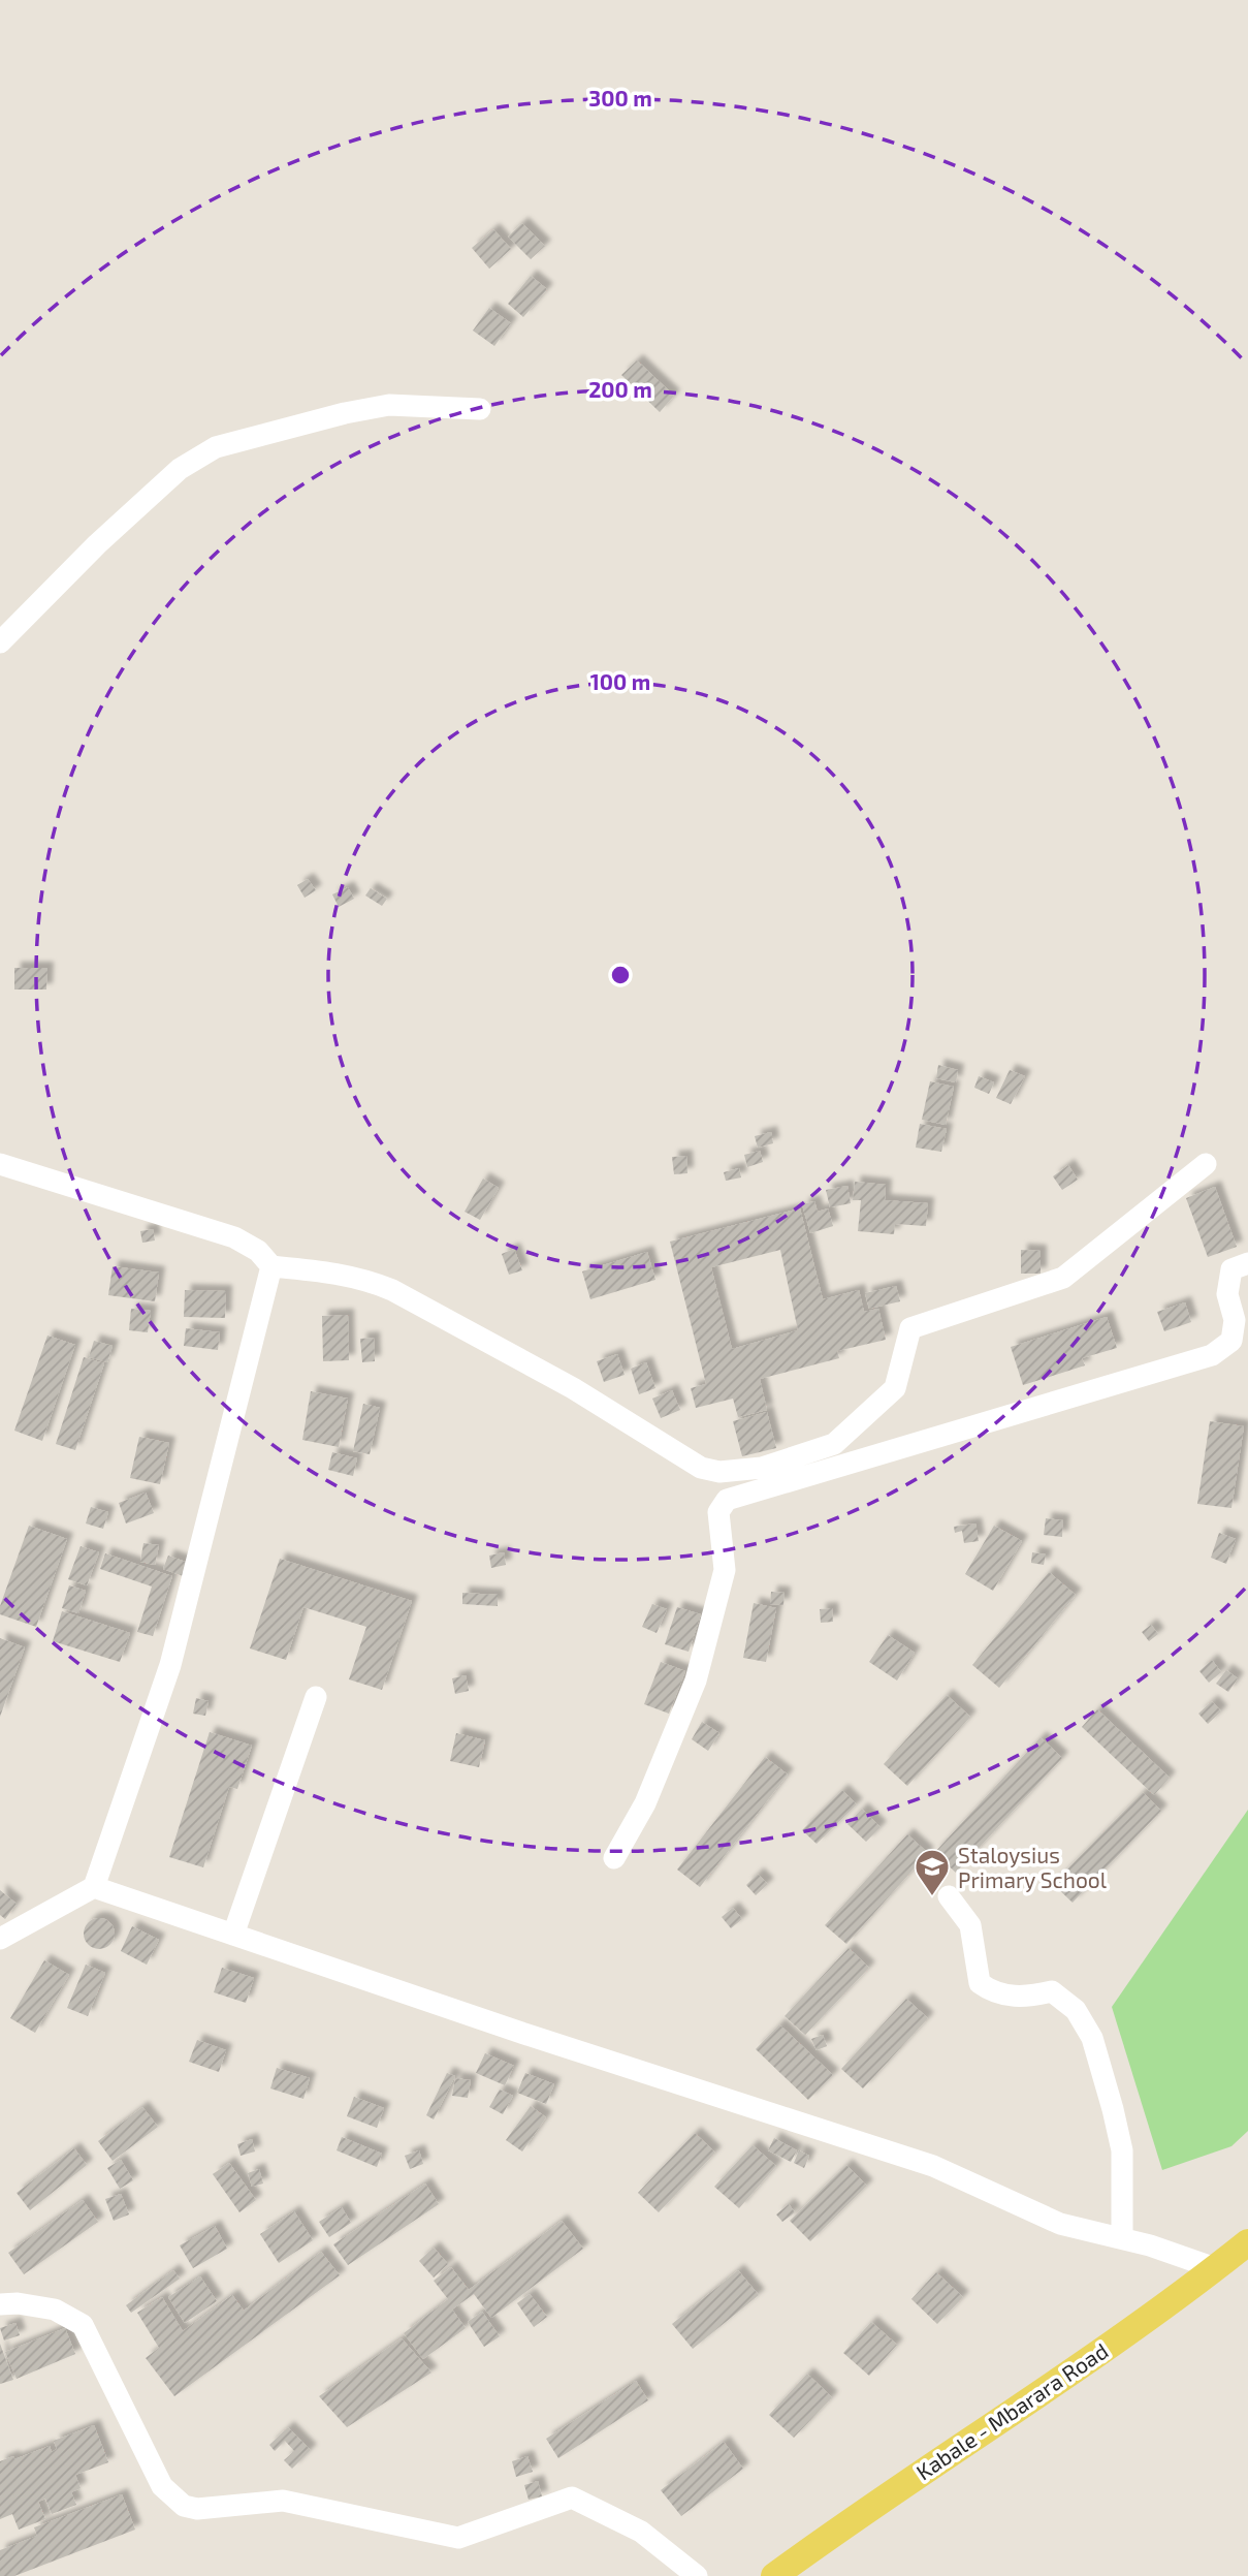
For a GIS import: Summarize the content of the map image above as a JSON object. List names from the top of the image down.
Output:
{
  "streets": {
    "main road": ["Kabale - Mbarara Road"]
  },
  "places": {
    "school or university": ["Staloysius Primary School"]
  },
  "rings": ["300 m", "200 m", "100 m"]
}
